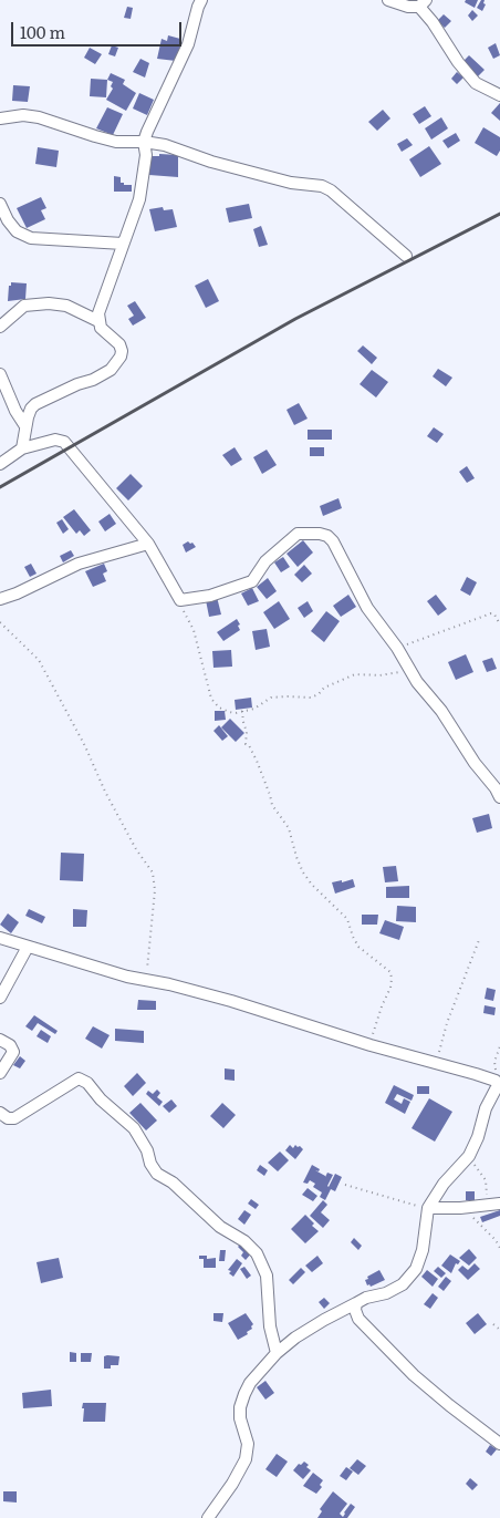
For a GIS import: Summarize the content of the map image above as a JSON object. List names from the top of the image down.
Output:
{
  "scale_bar": "100 m"
}
